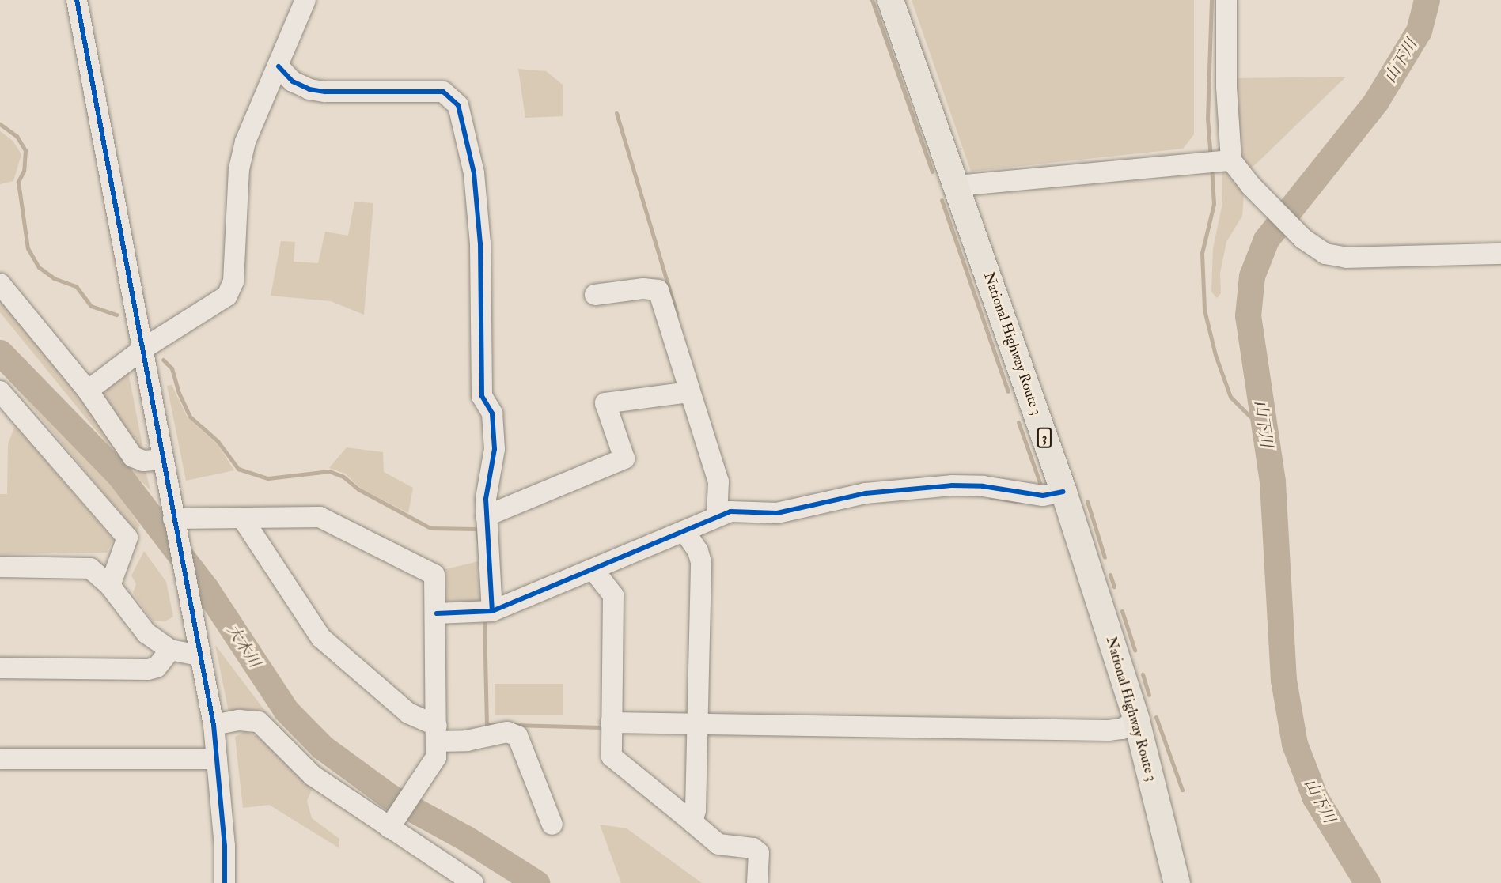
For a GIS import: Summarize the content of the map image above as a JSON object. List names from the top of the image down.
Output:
{
  "streets": {
    "highway": ["National Highway Route 3", "3"]
  },
  "water": ["山下川", "大木川"]
}
